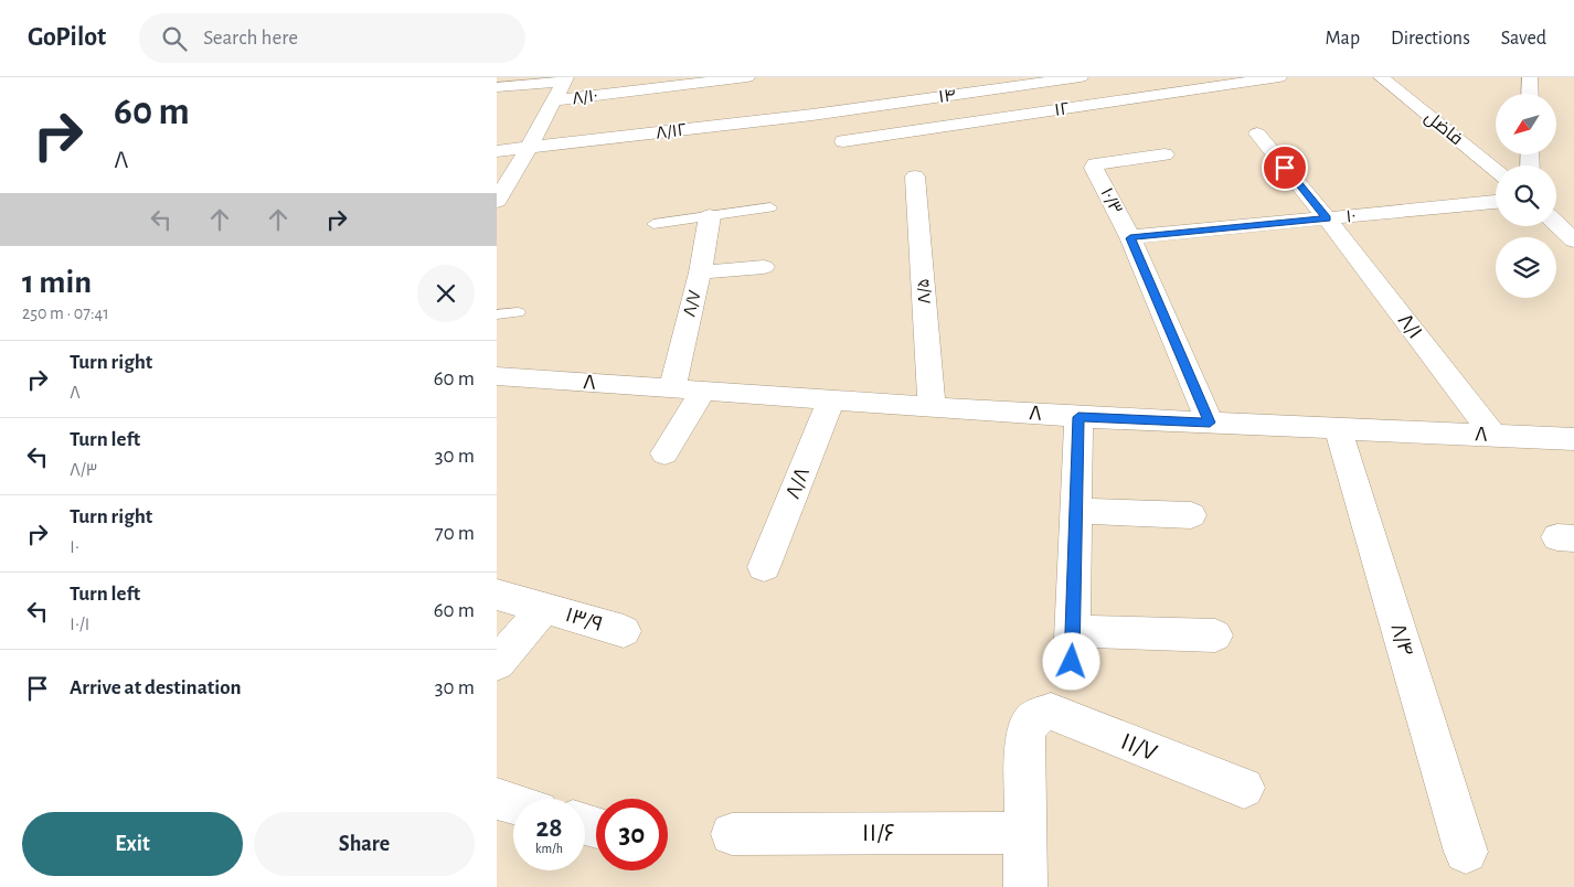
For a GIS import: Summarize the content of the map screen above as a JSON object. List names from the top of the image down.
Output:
{
  "streets": {
    "street": [
      "۱۴",
      "۸/۱۰",
      "۱۲",
      "فاضل",
      "۸/۱۲",
      "۱۰/۳",
      "۱۰",
      "۸/۵",
      "۸/۷",
      "۸/۱",
      "۸",
      "۸/۸",
      "۱۳/۹",
      "۸/۴",
      "۱۱/۷",
      "۱۱/۶"
    ]
  },
  "crossings": [
    ["۱۴", "۸/۱۲"],
    ["۱۰/۳", "۱۰"],
    ["۱۰/۳", "۸"],
    ["۱۰", "۸/۱"],
    ["۸/۵", "۸"],
    ["۸/۷", "۸"],
    ["۸/۱", "۸"],
    ["۸", "۸/۸"],
    ["۸", "۸/۴"],
    ["۱۱/۷", "۱۱/۶"]
  ],
  "north": "bottom left",
  "page": {
    "header": "GoPilot",
    "search": "Search here",
    "nav": ["Map", "Directions", "Saved"],
    "turn": ["60 m", "۸"],
    "heading": ["1 min", "250 m · 07:41"],
    "list": [
      {
        "name": "Turn right",
        "note": "۸",
        "value": "60 m"
      },
      {
        "name": "Turn left",
        "note": "۸/۳",
        "value": "30 m"
      },
      {
        "name": "Turn right",
        "note": "۱۰",
        "value": "70 m"
      },
      {
        "name": "Turn left",
        "note": "۱۰/۱",
        "value": "60 m"
      },
      {
        "name": "Arrive at destination",
        "value": "30 m"
      }
    ],
    "speed": "28 km/h",
    "limit": "30",
    "buttons": ["Exit", "Share"]
  }
}
